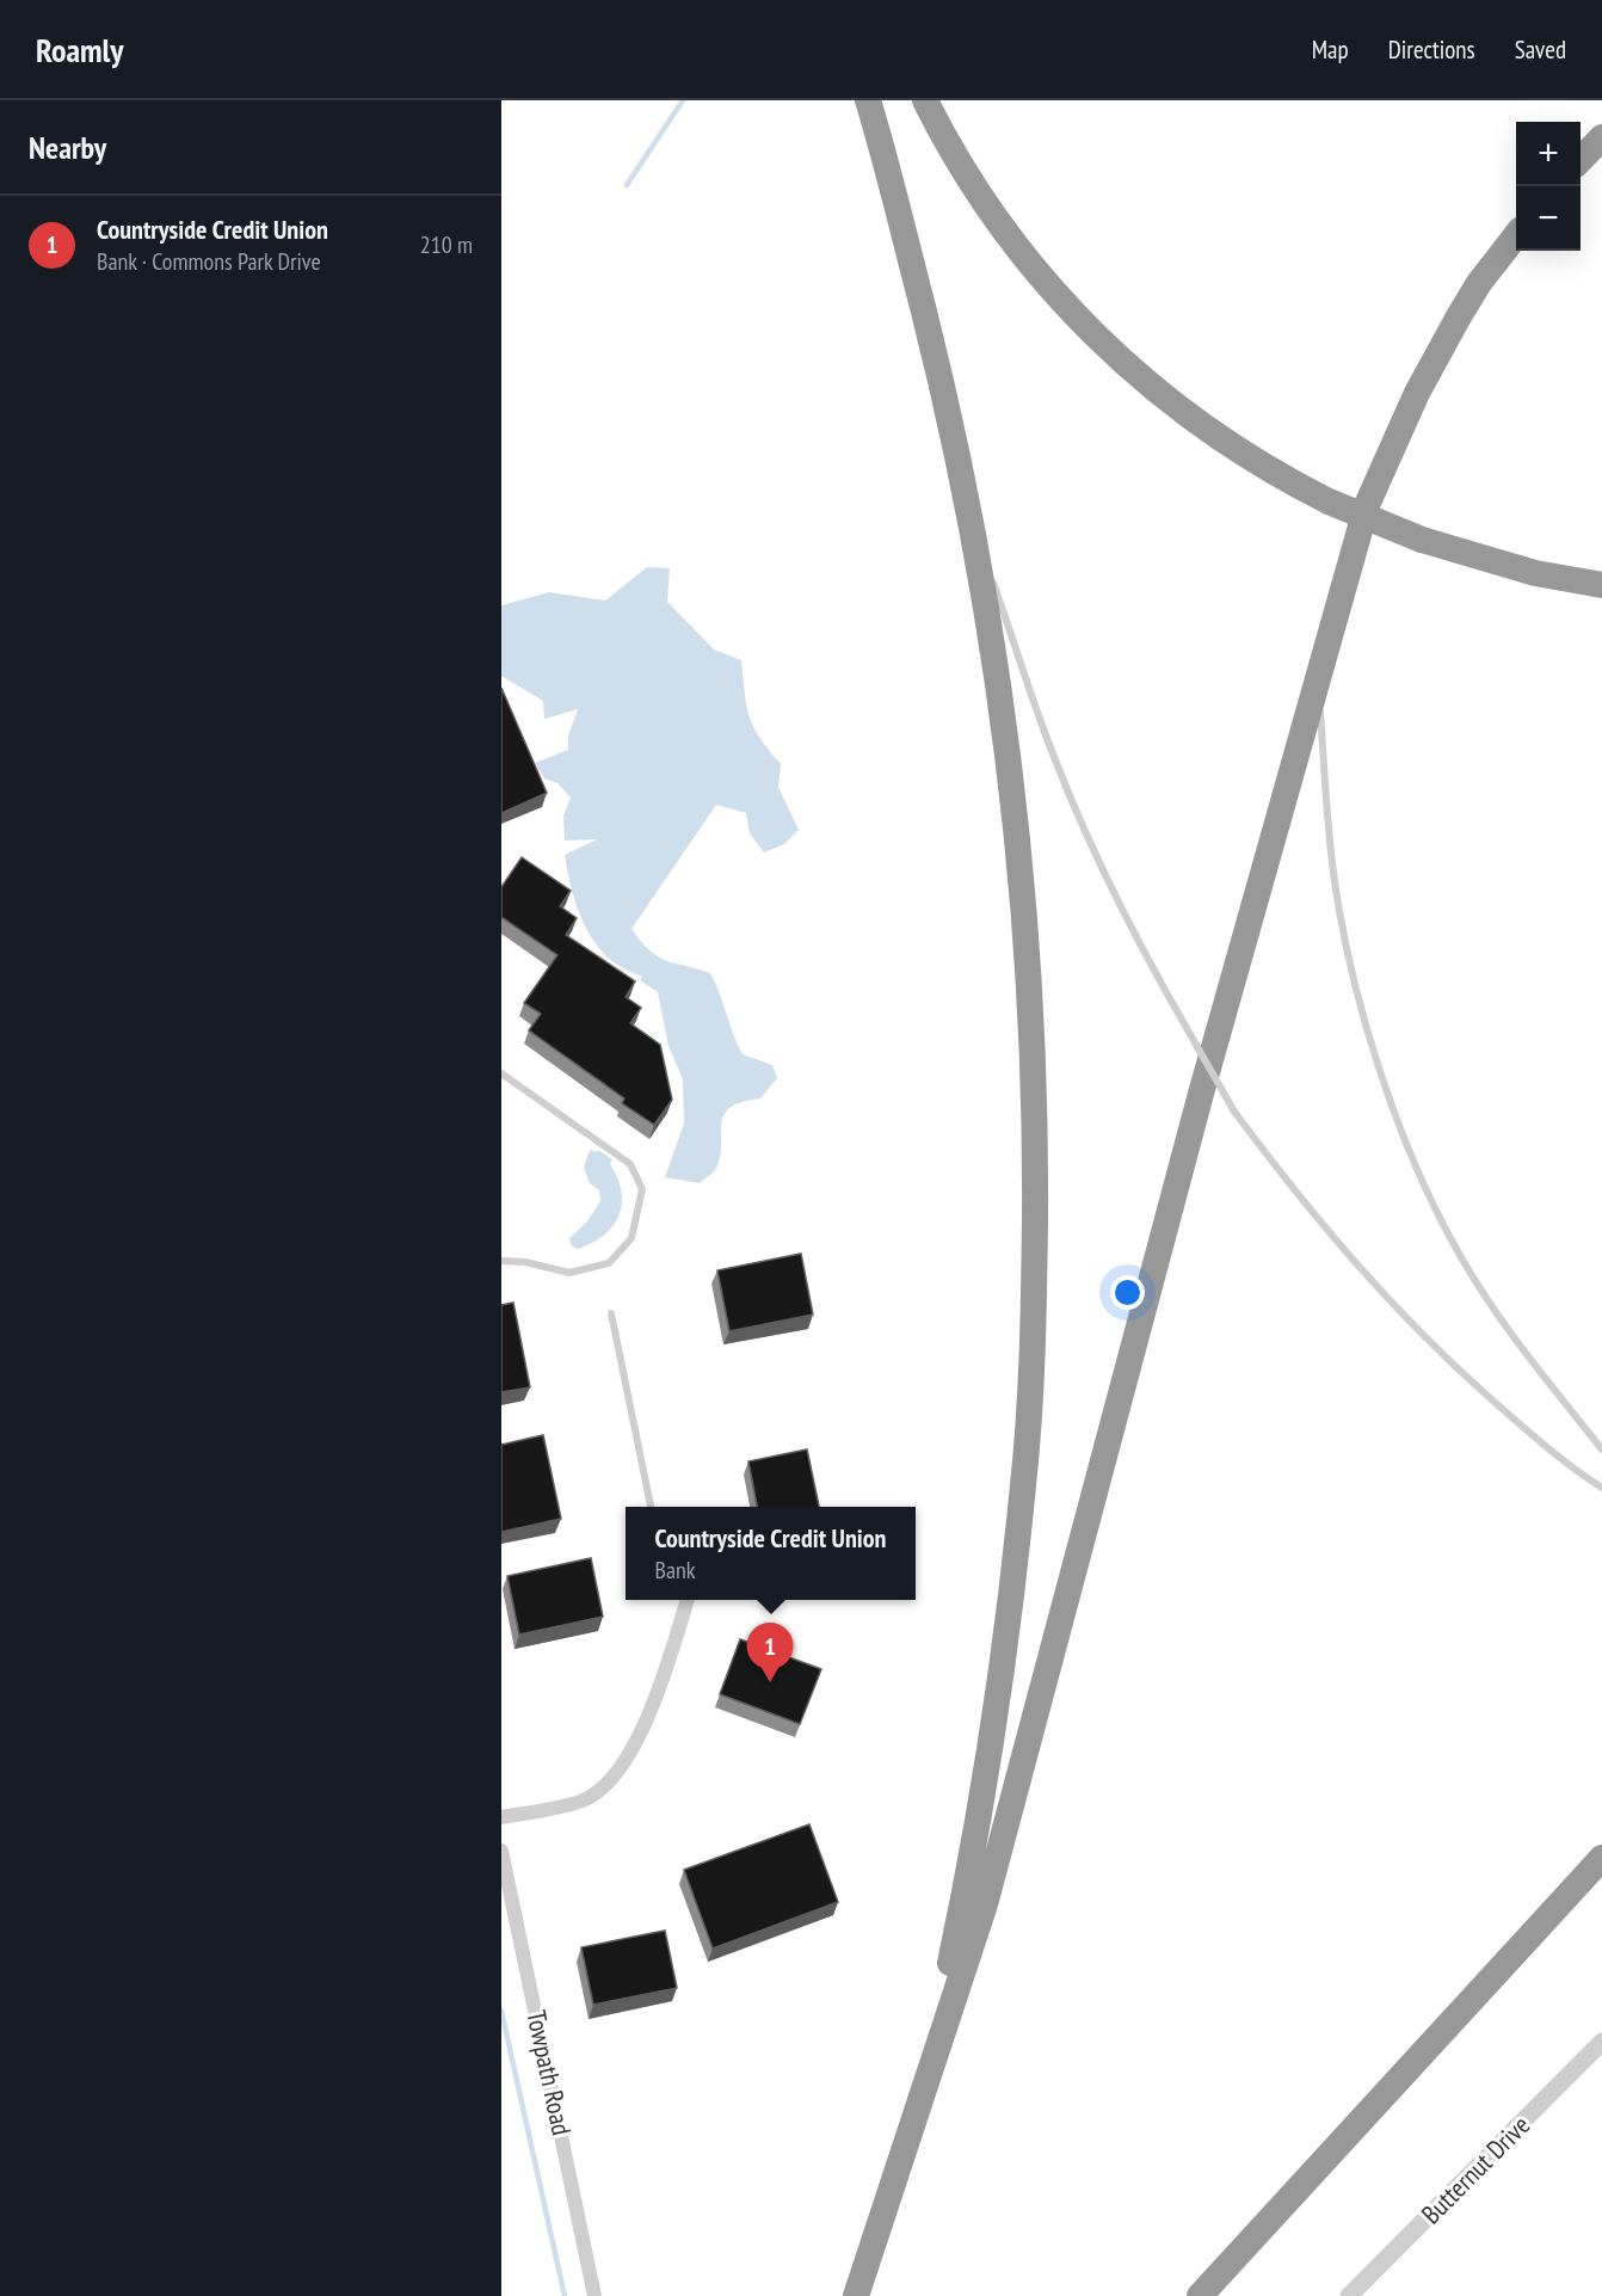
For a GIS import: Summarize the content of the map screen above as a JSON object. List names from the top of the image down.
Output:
{
  "streets": {
    "street": ["Towpath Road", "Butternut Drive"]
  },
  "page": {
    "header": "Roamly",
    "nav": ["Map", "Directions", "Saved"],
    "heading": "Nearby",
    "map_buttons": ["+", "−"],
    "list": [
      {
        "mark": "1",
        "name": "Countryside Credit Union",
        "note": "Bank · Commons Park Drive",
        "value": "210 m"
      }
    ],
    "popup": ["Countryside Credit Union", "Bank"],
    "pins": "1"
  }
}
